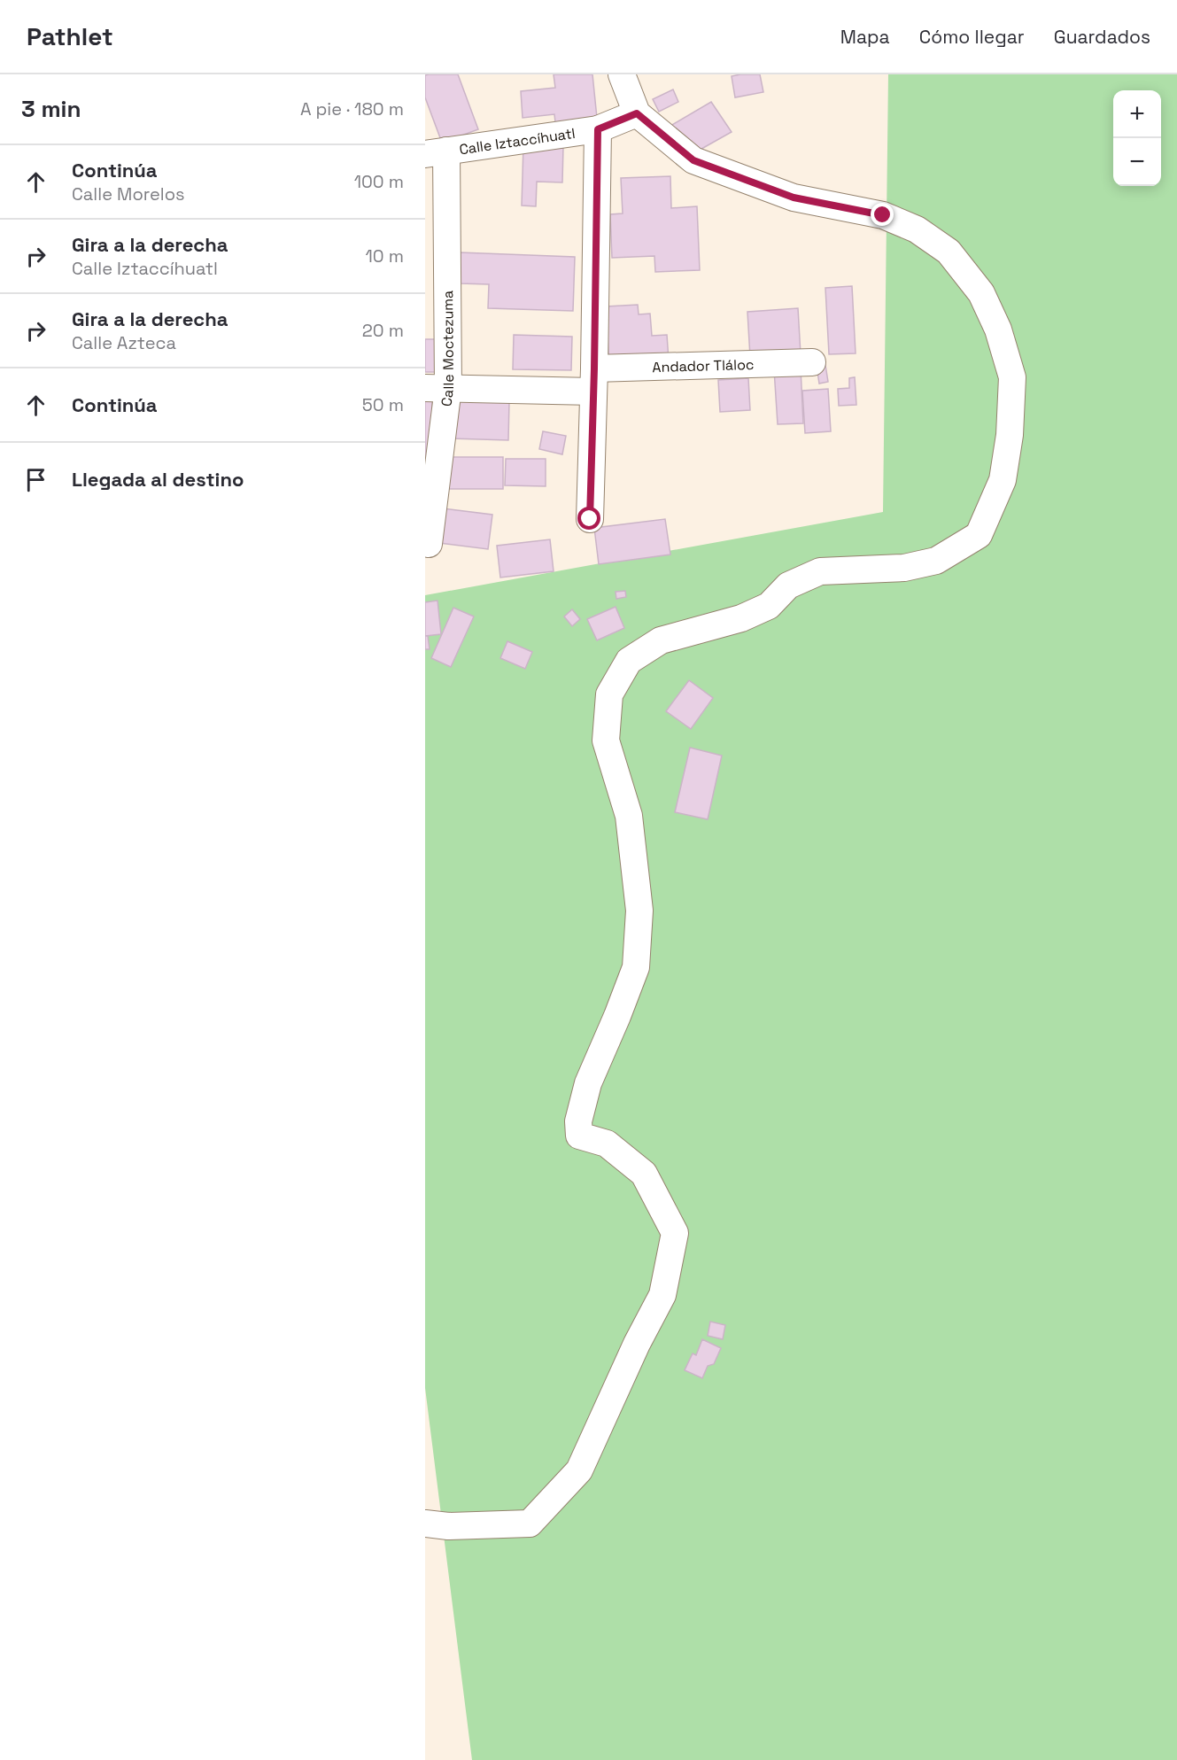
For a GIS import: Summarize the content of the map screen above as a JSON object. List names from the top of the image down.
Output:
{
  "streets": {
    "street": ["Calle Iztaccíhuatl", "Calle Moctezuma", "Andador Tláloc"]
  },
  "crossings": [
    ["Calle Iztaccíhuatl", "Calle Moctezuma"],
    ["Calle Moctezuma", "Andador Tláloc"]
  ],
  "page": {
    "header": "Pathlet",
    "nav": ["Mapa", "Cómo llegar", "Guardados"],
    "heading": ["3 min", "A pie · 180 m"],
    "map_buttons": ["+", "−"],
    "list": [
      ["Continúa", "Calle Morelos", "100 m"],
      ["Gira a la derecha", "Calle Iztaccíhuatl", "10 m"],
      ["Gira a la derecha", "Calle Azteca", "20 m"],
      ["Continúa", "50 m"],
      "Llegada al destino"
    ]
  }
}
